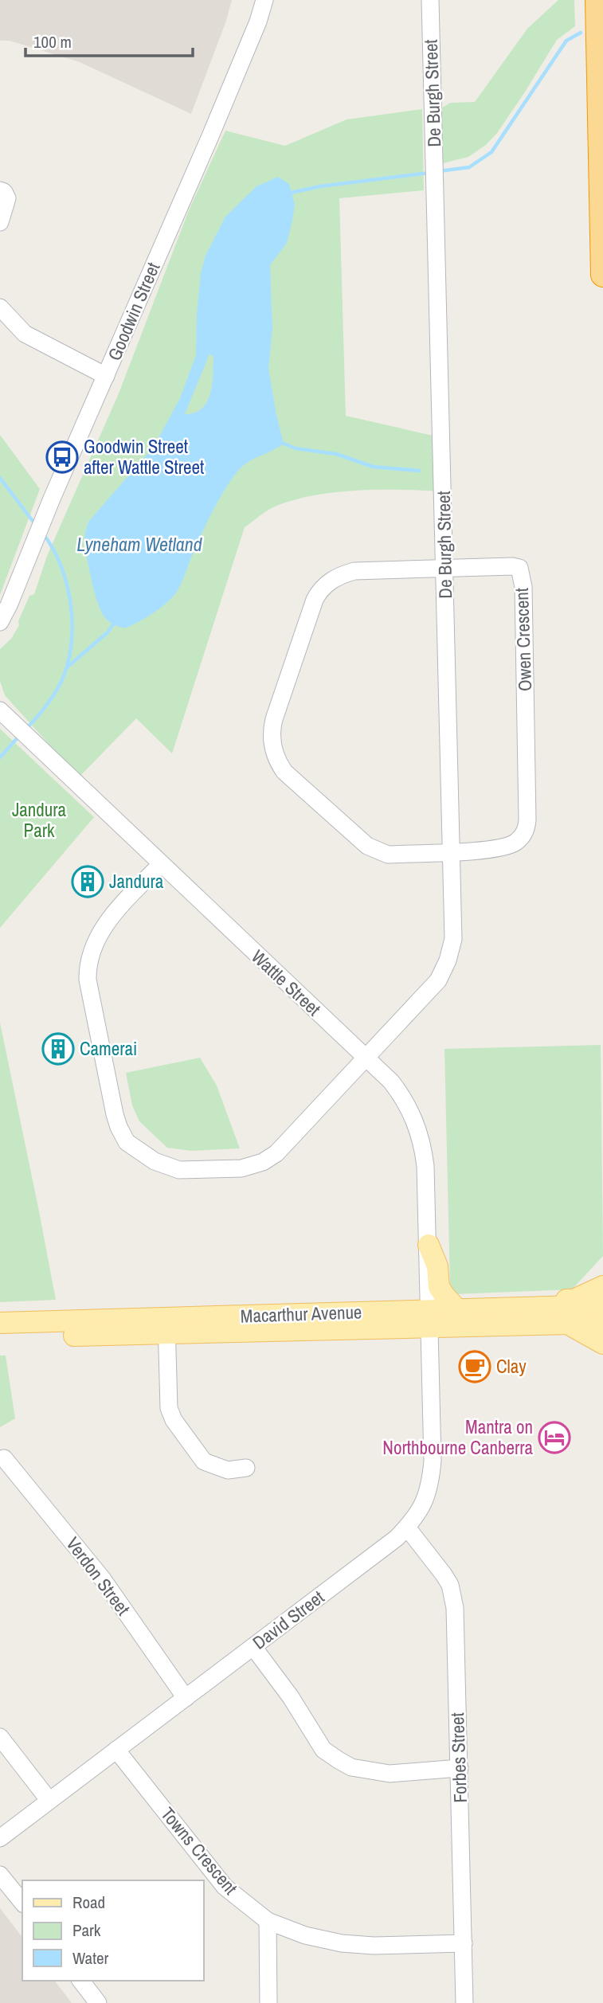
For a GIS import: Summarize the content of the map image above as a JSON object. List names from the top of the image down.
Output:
{
  "streets": {
    "main road": ["Macarthur Avenue"],
    "street": [
      "De Burgh Street",
      "Goodwin Street",
      "Owen Crescent",
      "Wattle Street",
      "Verdon Street",
      "David Street",
      "Forbes Street",
      "Towns Crescent"
    ]
  },
  "crossings": [
    ["De Burgh Street", "Owen Crescent"],
    ["De Burgh Street", "Wattle Street"],
    ["Wattle Street", "Macarthur Avenue"],
    ["Wattle Street", "David Street"],
    ["Macarthur Avenue", "David Street"],
    ["Verdon Street", "David Street"],
    ["David Street", "Forbes Street"],
    ["David Street", "Towns Crescent"],
    ["Forbes Street", "Towns Crescent"]
  ],
  "water": ["Lyneham Wetland"],
  "parks": ["Jandura Park"],
  "places": {
    "bus stop": ["Goodwin Street after Wattle Street"],
    "building": ["Jandura", "Camerai"],
    "cafe": ["Clay"],
    "hotel": ["Mantra on Northbourne Canberra"]
  },
  "legend": ["Road", "Park", "Water"],
  "scale_bar": "100 m"
}
